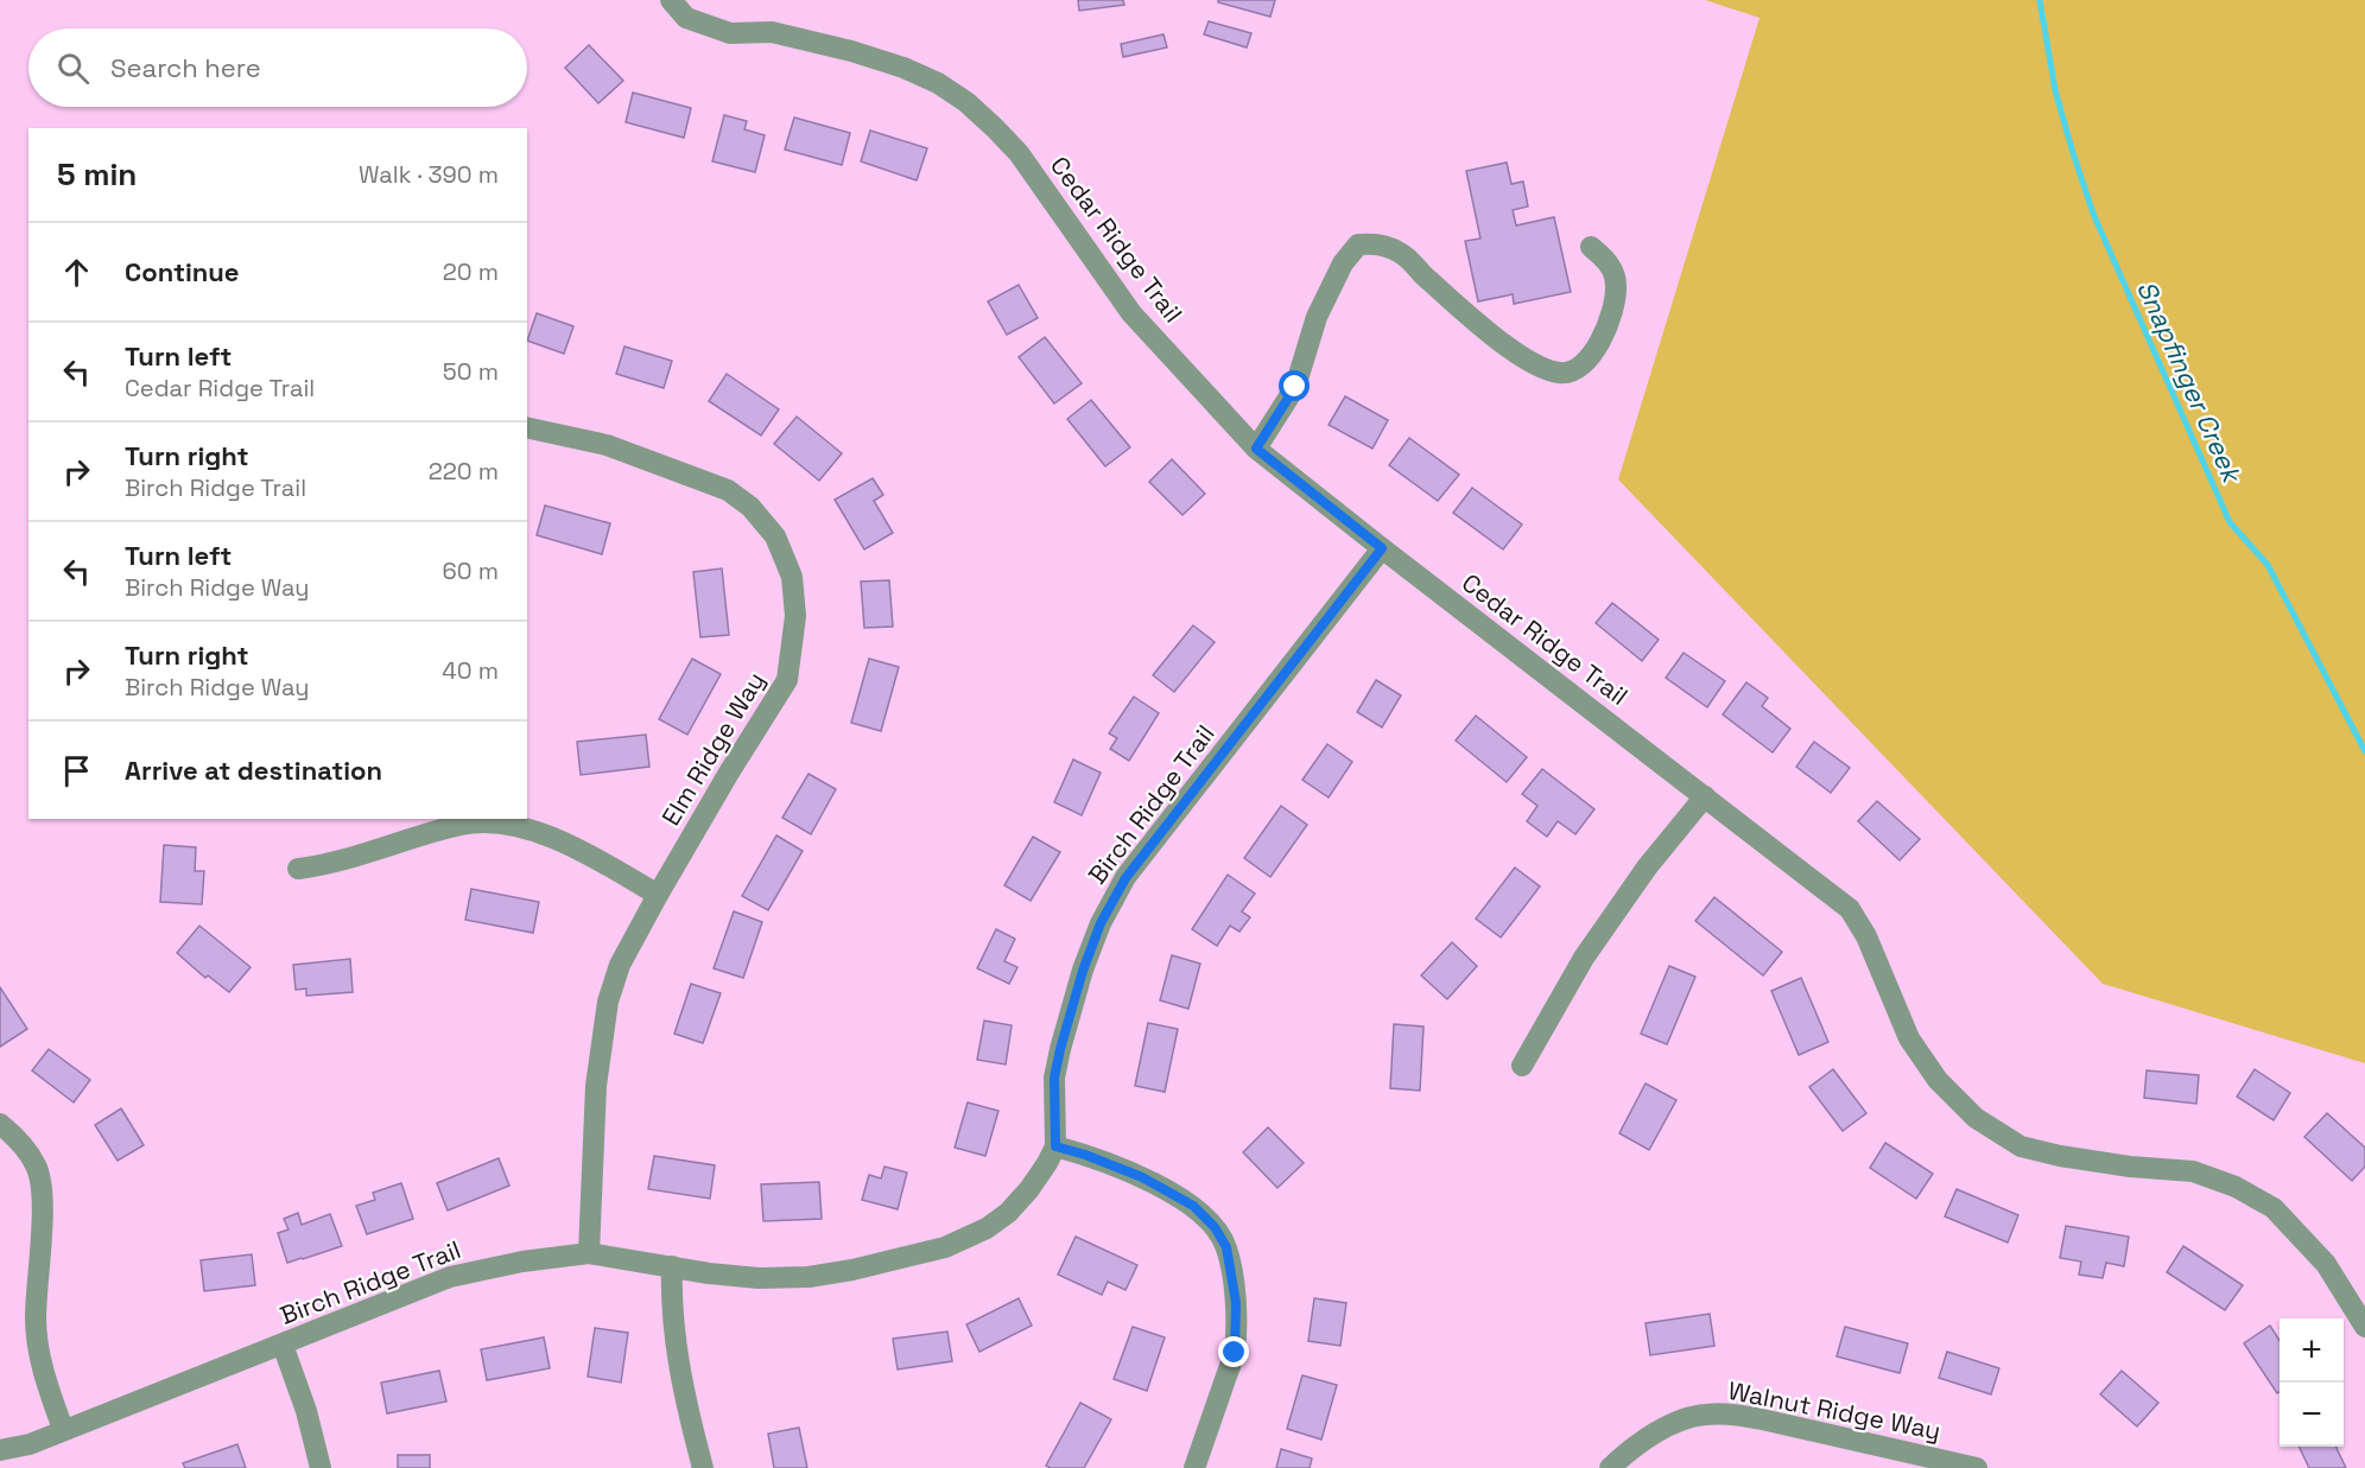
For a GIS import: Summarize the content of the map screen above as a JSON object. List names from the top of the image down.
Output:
{
  "streets": {
    "street": [
      "Cedar Ridge Trail",
      "Elm Ridge Way",
      "Birch Ridge Trail",
      "Walnut Ridge Way"
    ]
  },
  "crossings": [
    ["Cedar Ridge Trail", "Birch Ridge Trail"],
    ["Elm Ridge Way", "Birch Ridge Trail"]
  ],
  "water": ["Snapfinger Creek"],
  "page": {
    "search": "Search here",
    "heading": ["5 min", "Walk · 390 m"],
    "list": [
      ["Continue", "20 m"],
      ["Turn left", "Cedar Ridge Trail", "50 m"],
      ["Turn right", "Birch Ridge Trail", "220 m"],
      ["Turn left", "Birch Ridge Way", "60 m"],
      ["Turn right", "Birch Ridge Way", "40 m"],
      "Arrive at destination"
    ],
    "map_buttons": ["+", "−"]
  }
}
